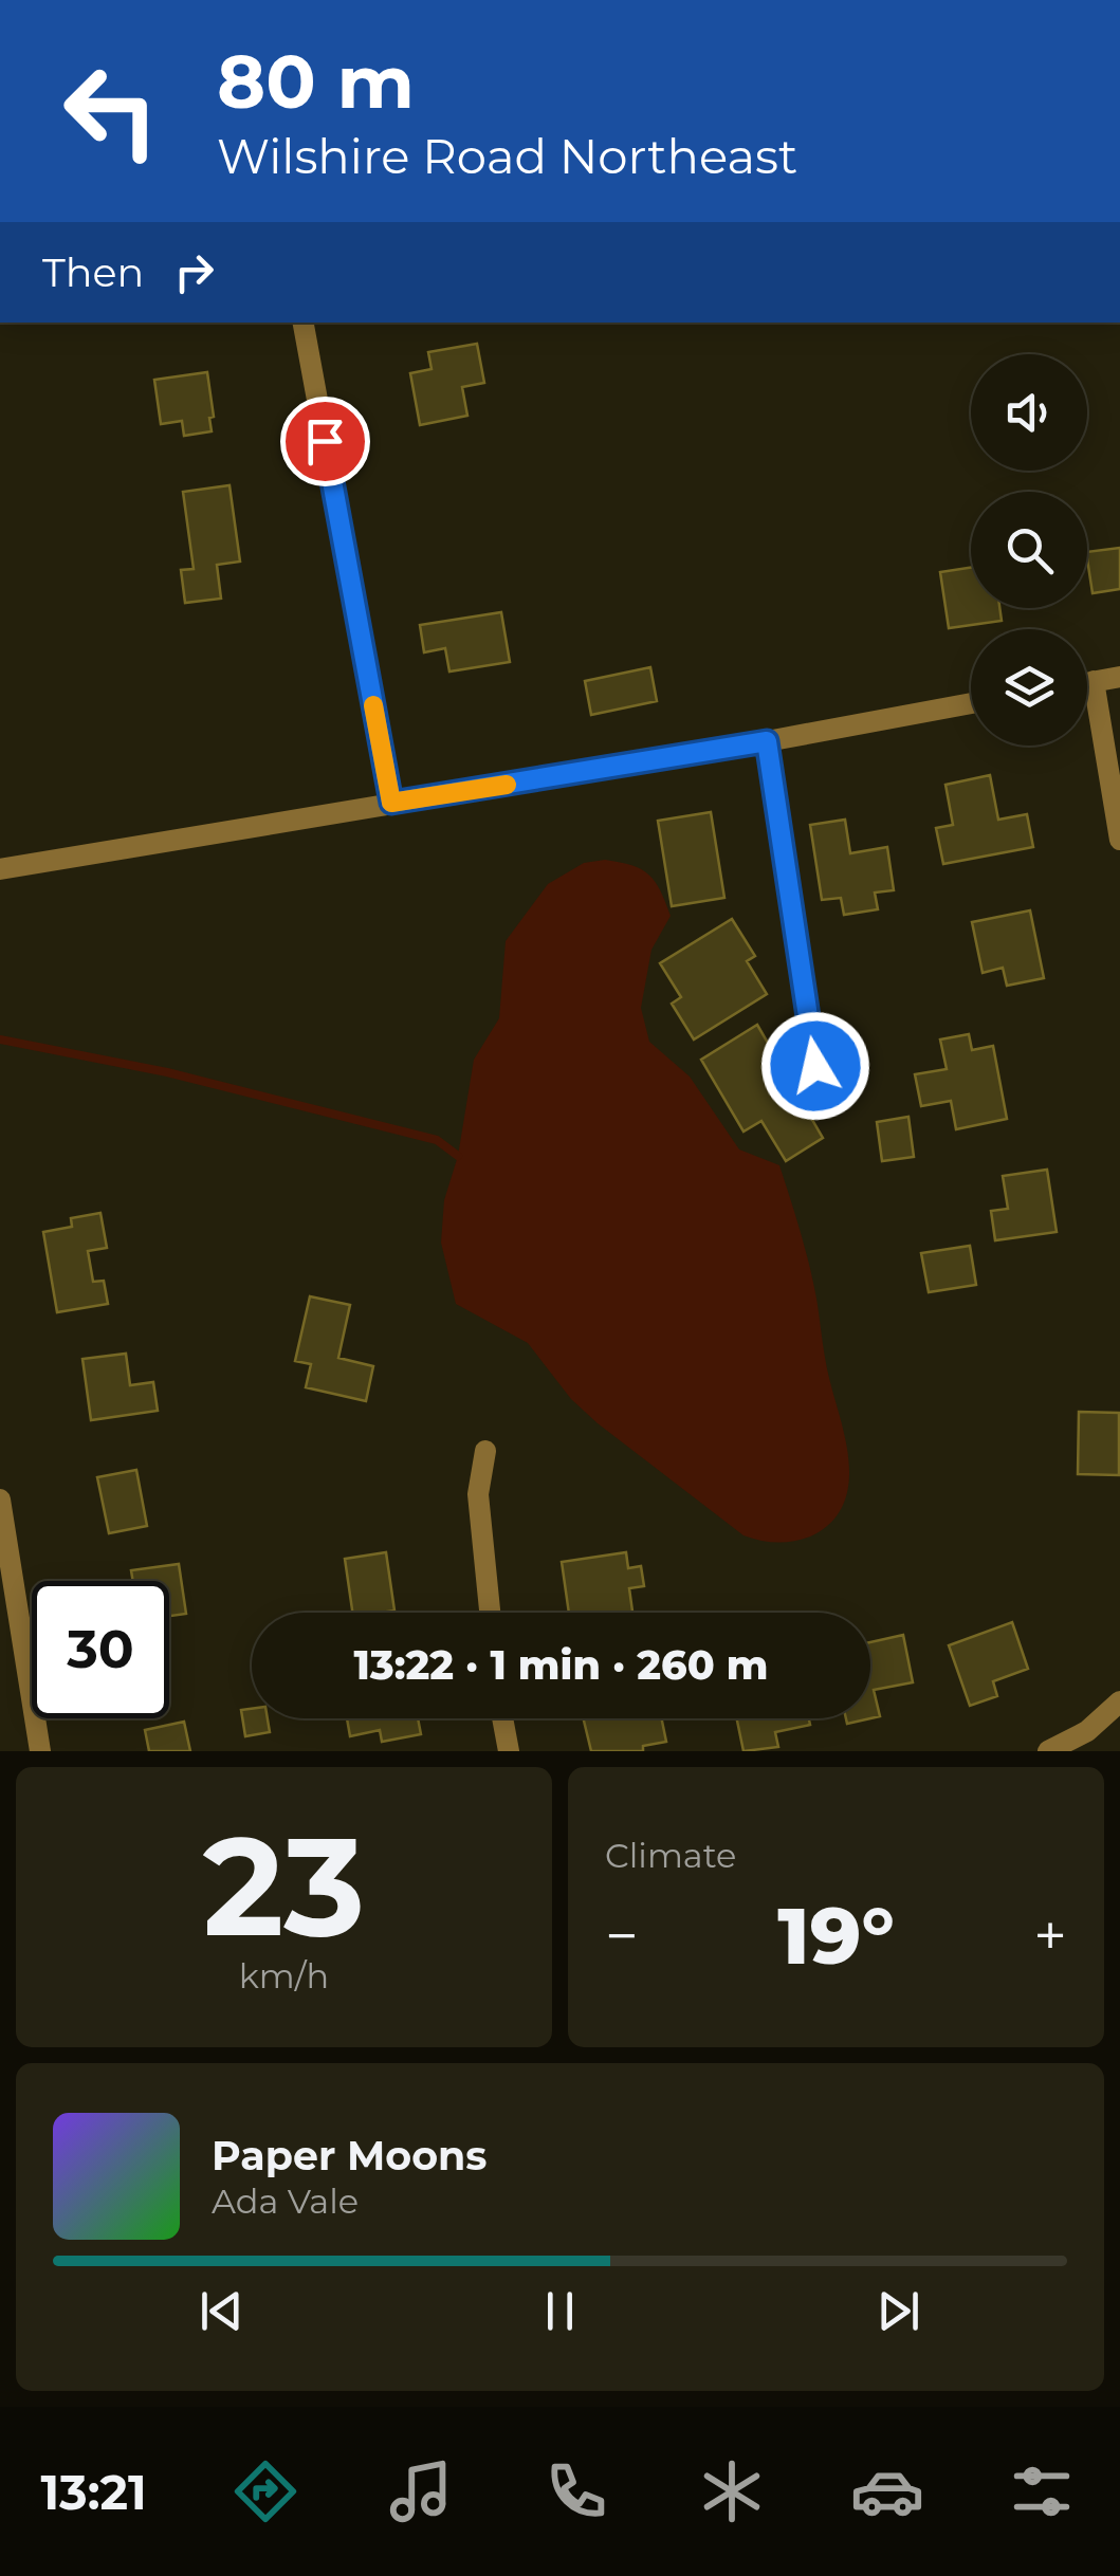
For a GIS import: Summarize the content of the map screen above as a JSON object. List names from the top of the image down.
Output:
{
  "page": {
    "turn": ["80 m", "Wilshire Road Northeast"],
    "then": "Then",
    "limit": "30",
    "trip": "13:22 · 1 min · 260 m",
    "tile": [
      ["23", "km/h"],
      "Climate"
    ],
    "heat": ["−", "19°", "+"],
    "song": ["Paper Moons", "Ada Vale"],
    "tabs": "13:21"
  }
}
